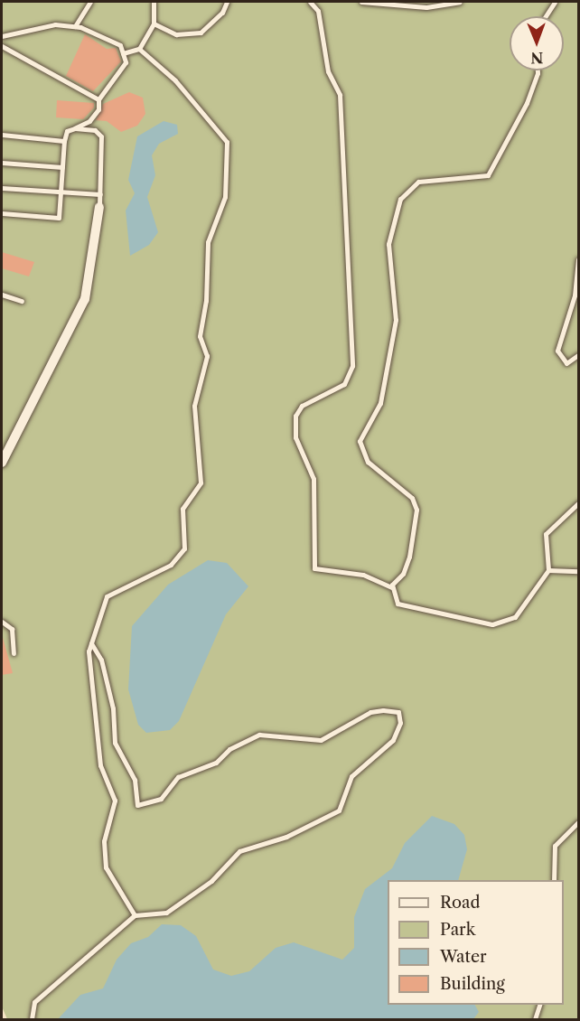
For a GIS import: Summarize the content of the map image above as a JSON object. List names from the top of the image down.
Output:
{
  "legend": [
    "Road",
    "Park",
    "Water",
    "Building"
  ],
  "north": "bottom"
}
